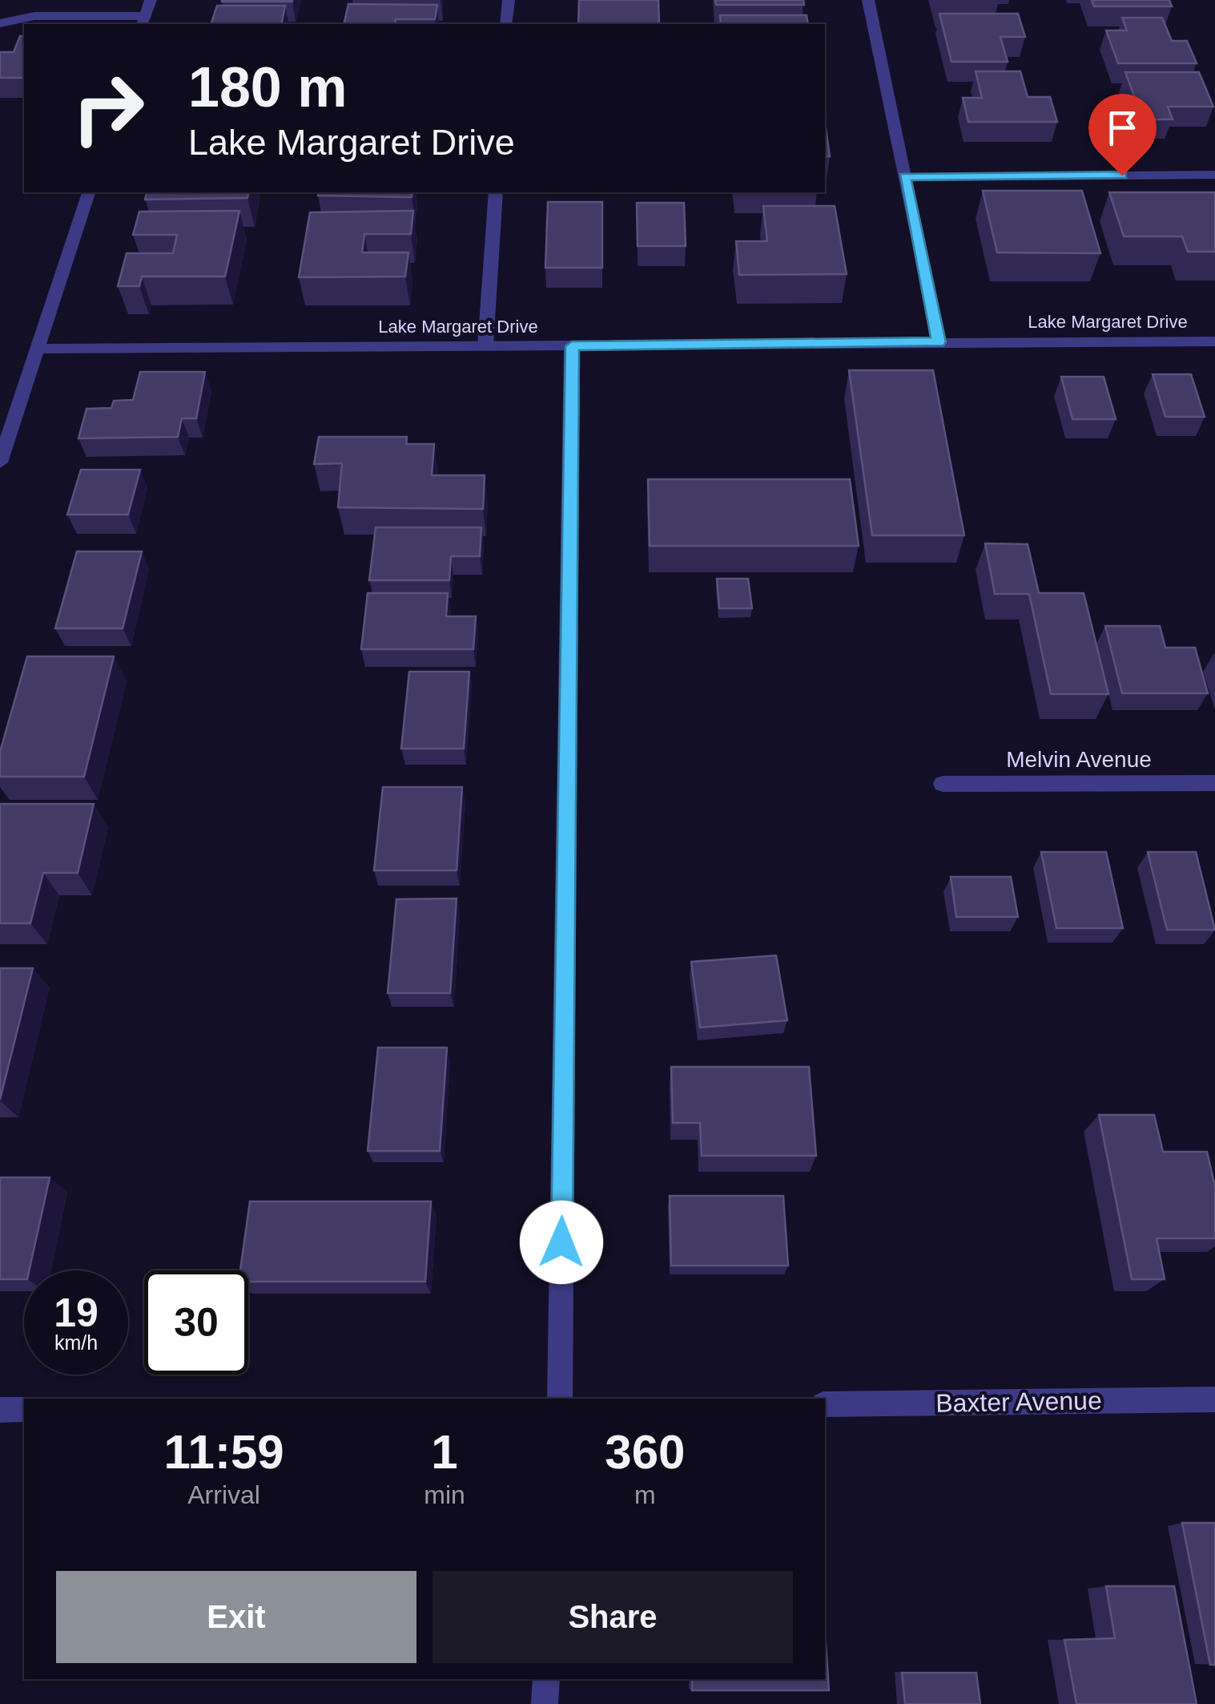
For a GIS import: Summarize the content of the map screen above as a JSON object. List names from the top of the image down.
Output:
{
  "streets": {
    "street": ["Lake Margaret Drive", "Melvin Avenue", "Baxter Avenue"]
  },
  "page": {
    "turn": ["180 m", "Lake Margaret Drive"],
    "speed": "19 km/h",
    "limit": "30",
    "eta": [
      "11:59",
      "Arrival",
      "1",
      "min",
      "360",
      "m"
    ],
    "buttons": ["Exit", "Share"]
  }
}
